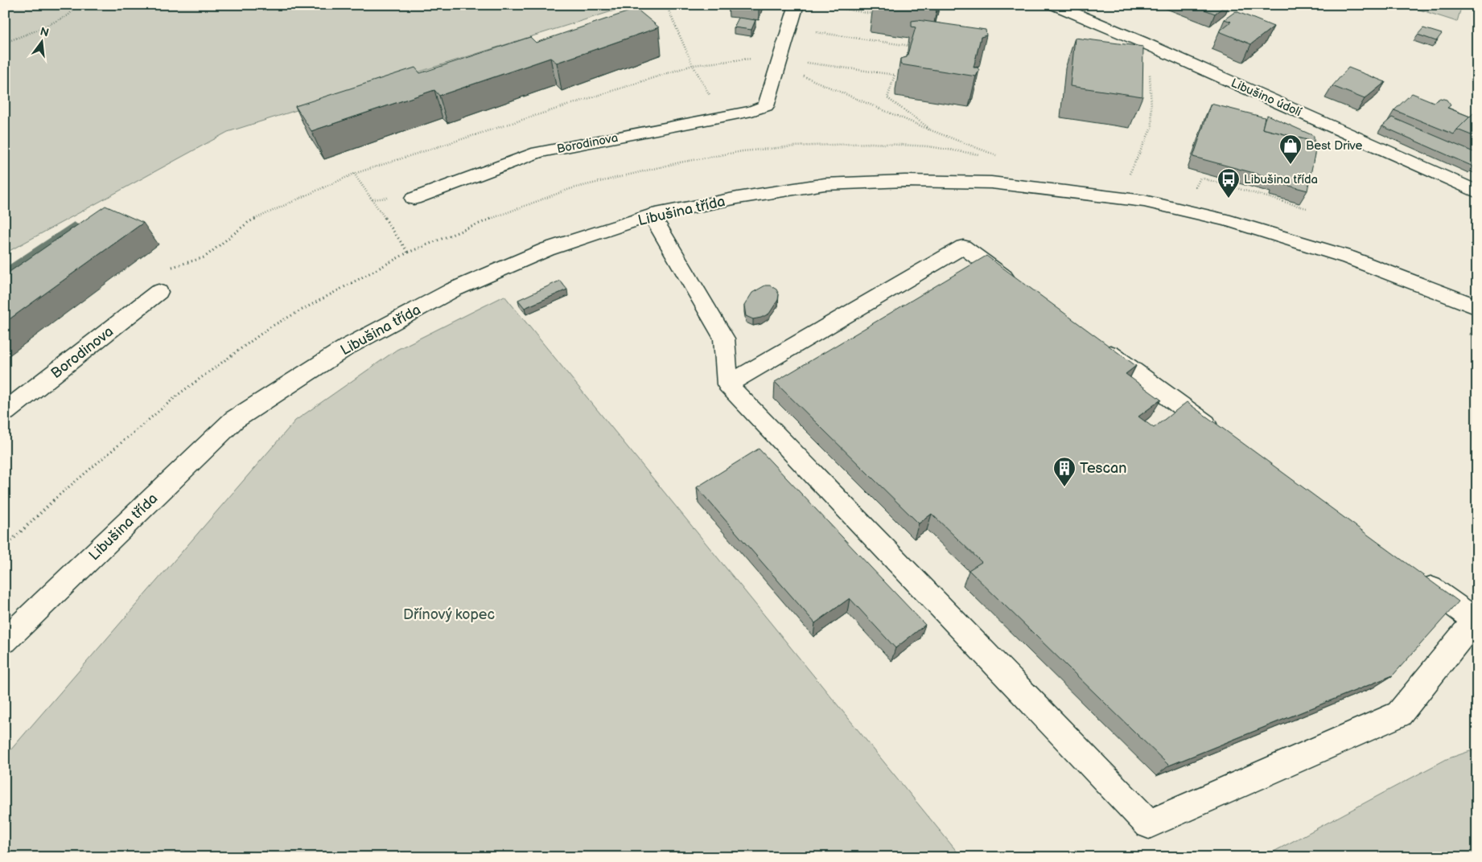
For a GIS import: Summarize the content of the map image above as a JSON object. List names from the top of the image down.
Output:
{
  "streets": {
    "street": ["Libušino údolí", "Borodinova", "Libušina třída"]
  },
  "parks": ["Dřínový kopec"],
  "places": {
    "shop": ["Best Drive"],
    "bus stop": ["Libušina třída"],
    "building": ["Tescan"]
  },
  "north": "top"
}
